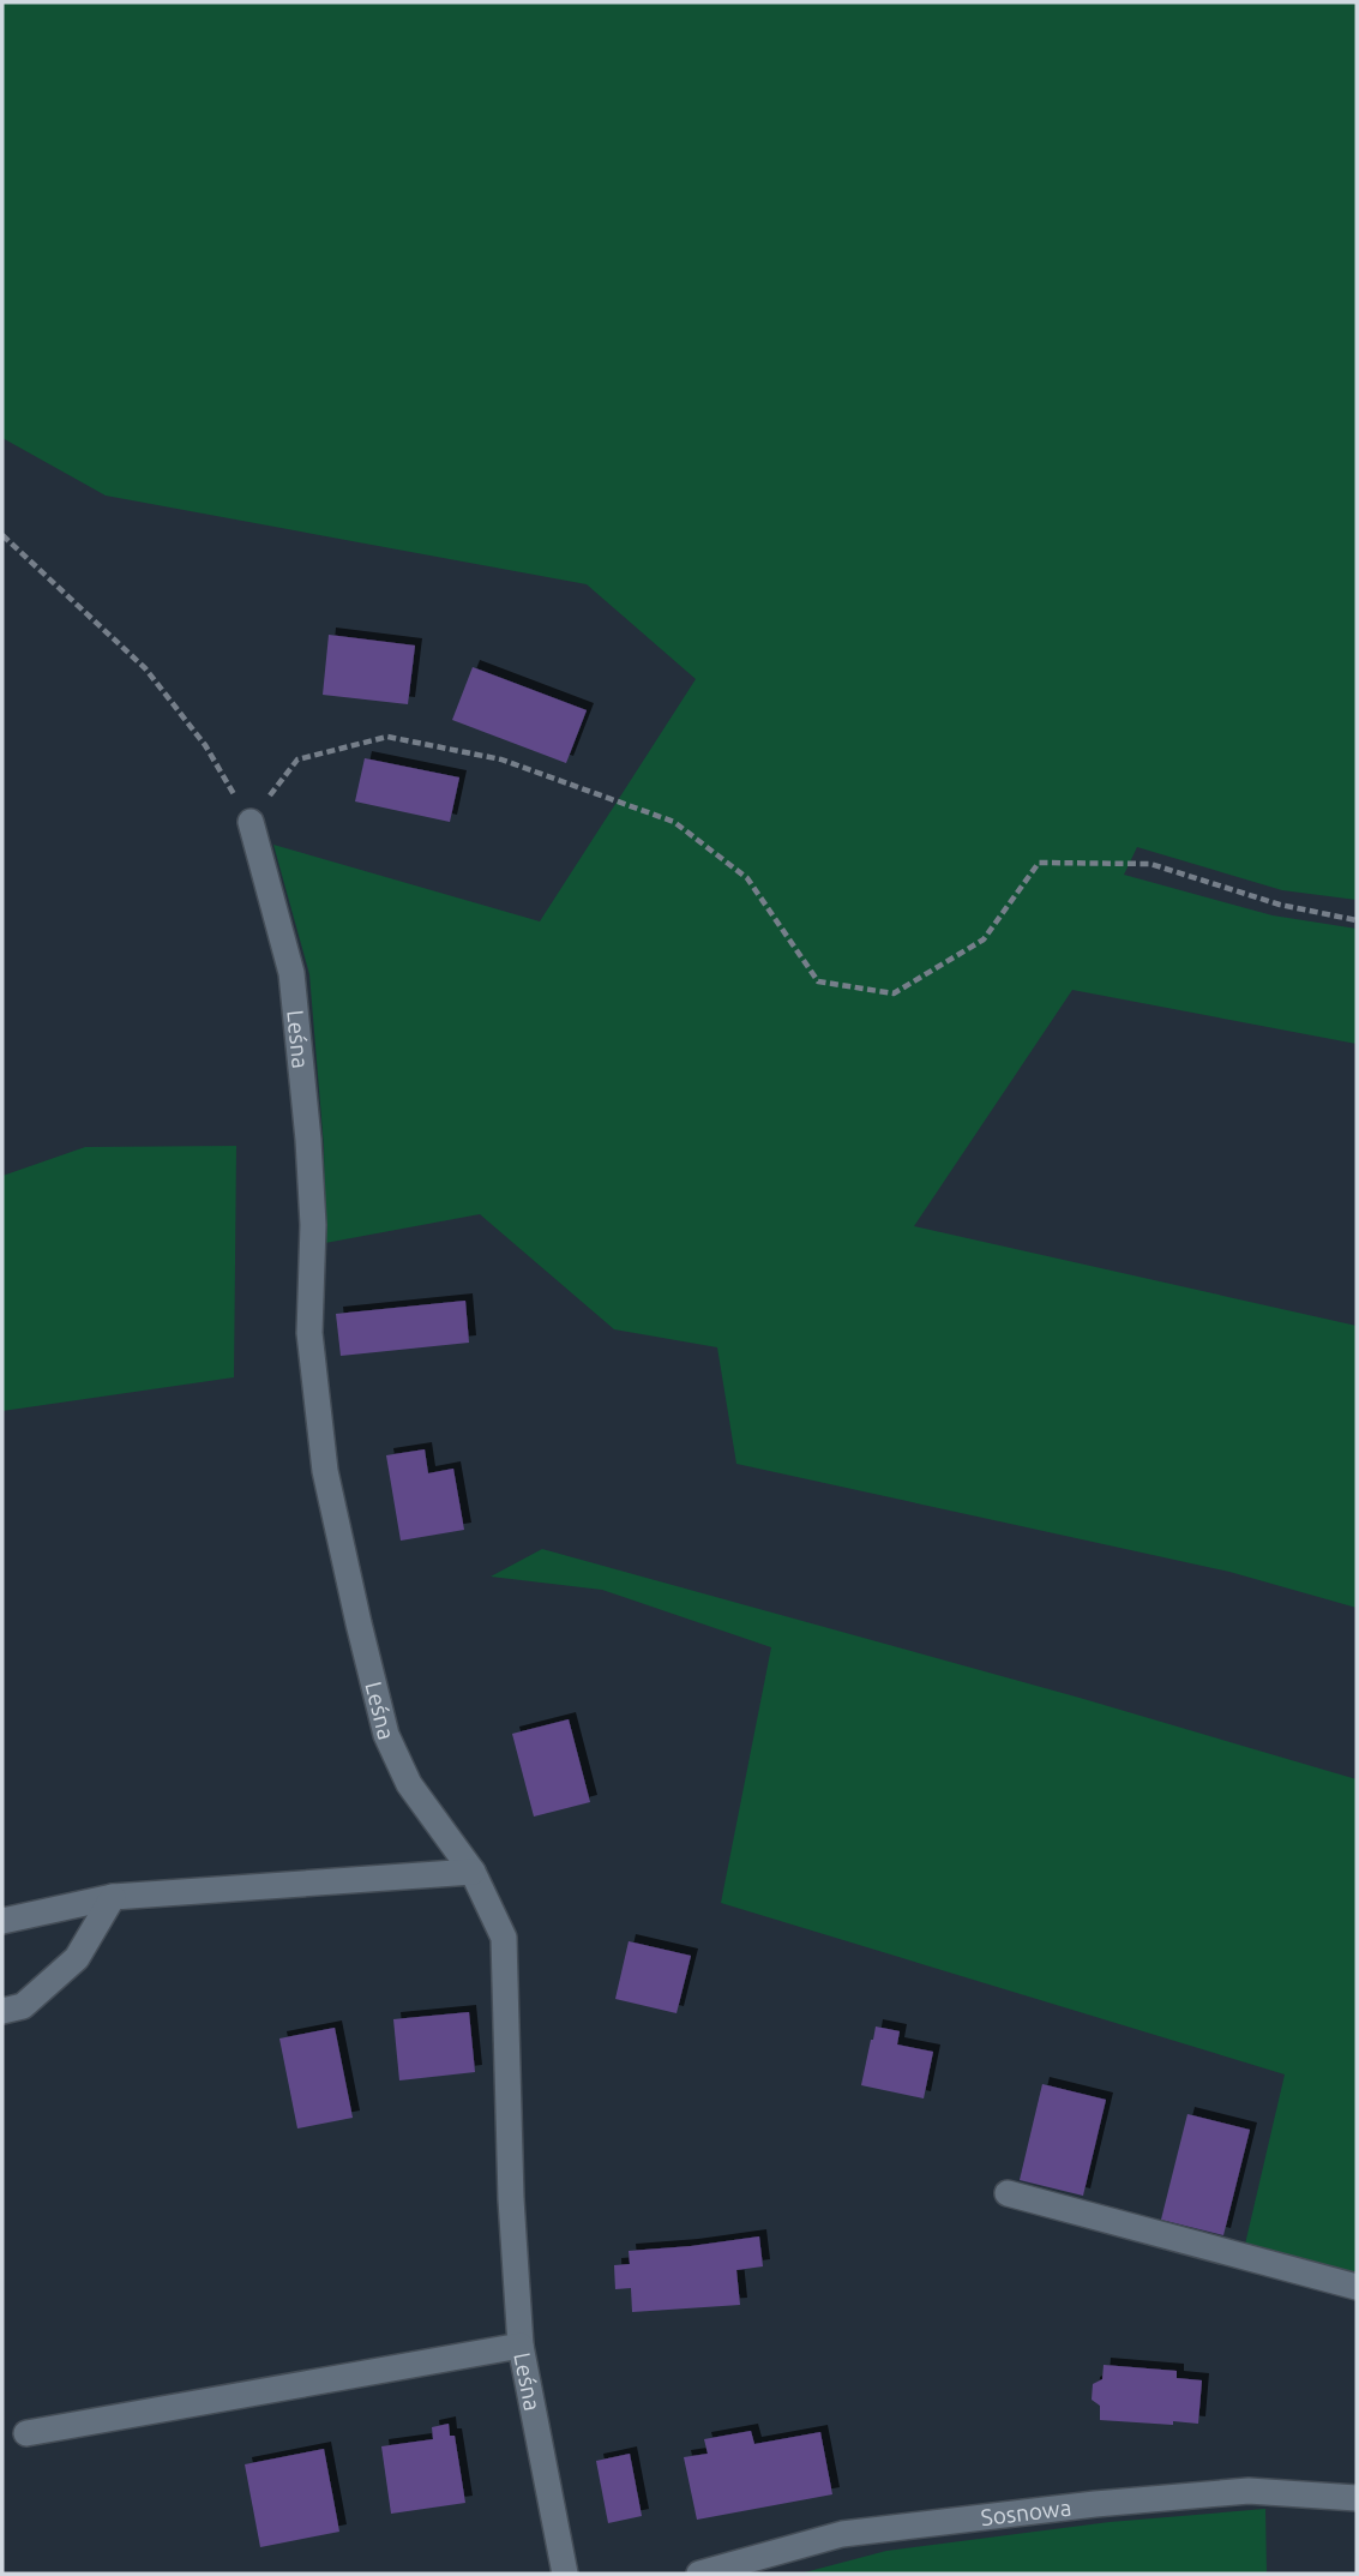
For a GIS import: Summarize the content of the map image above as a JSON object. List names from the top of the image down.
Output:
{
  "streets": {
    "street": ["Leśna", "Sosnowa"]
  }
}
